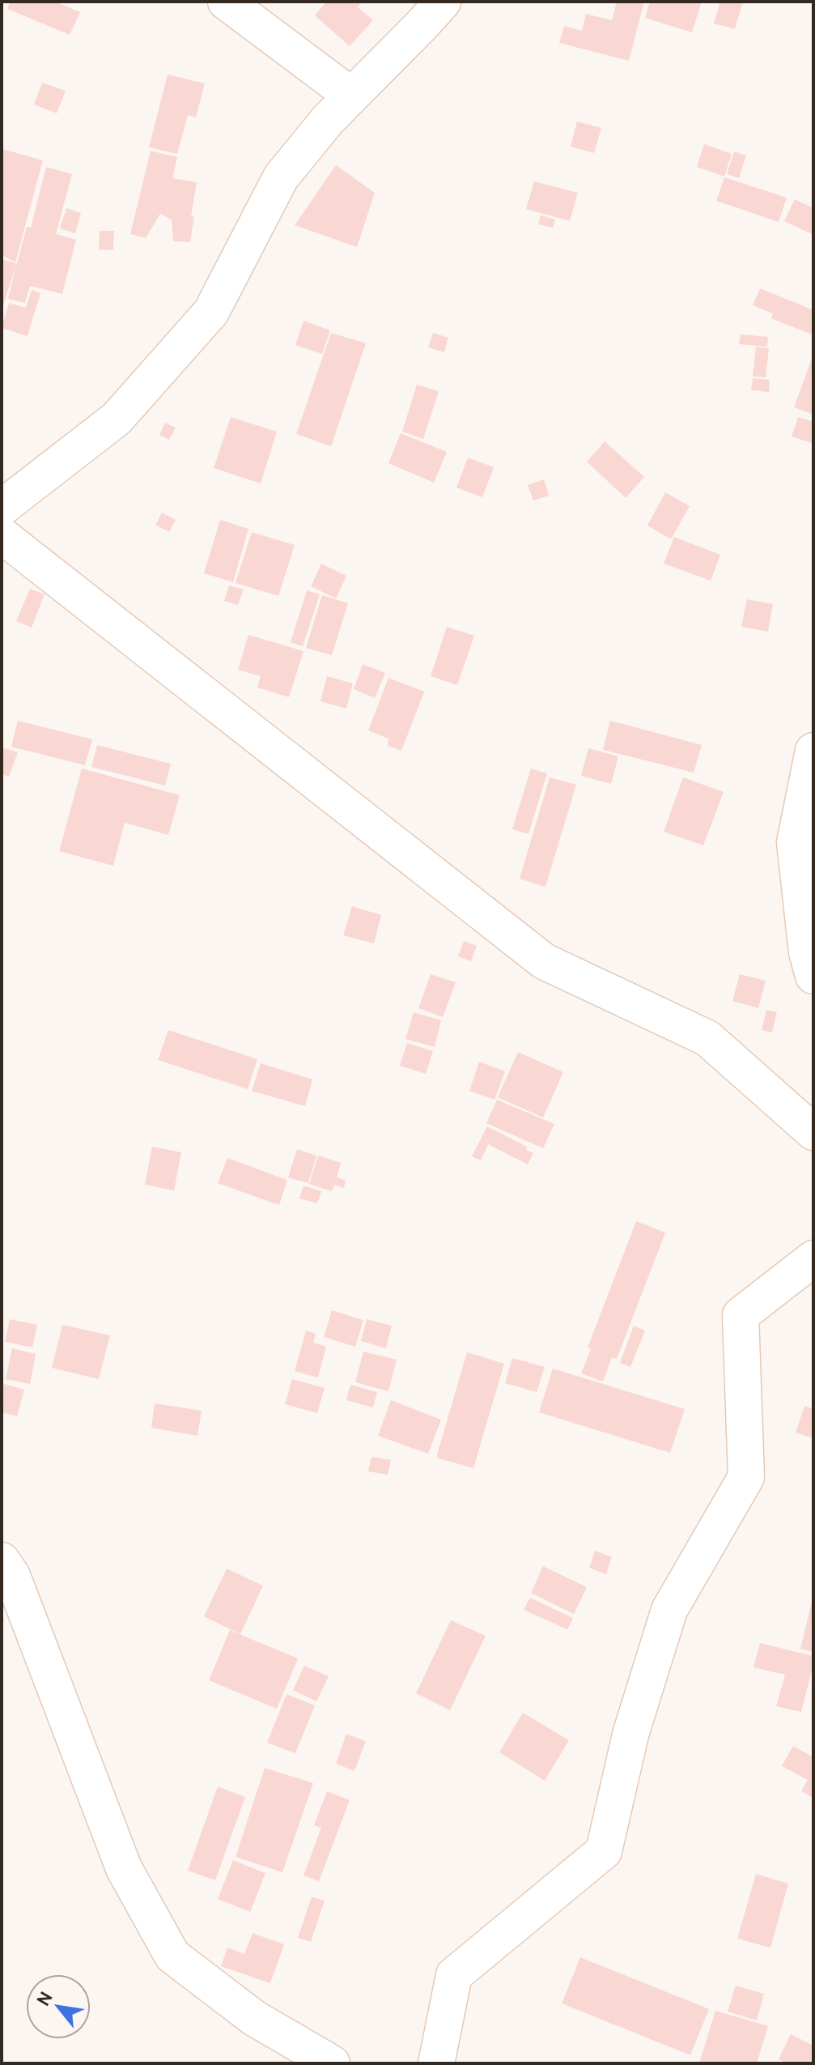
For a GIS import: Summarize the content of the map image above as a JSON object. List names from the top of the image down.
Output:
{
  "north": "top left"
}
